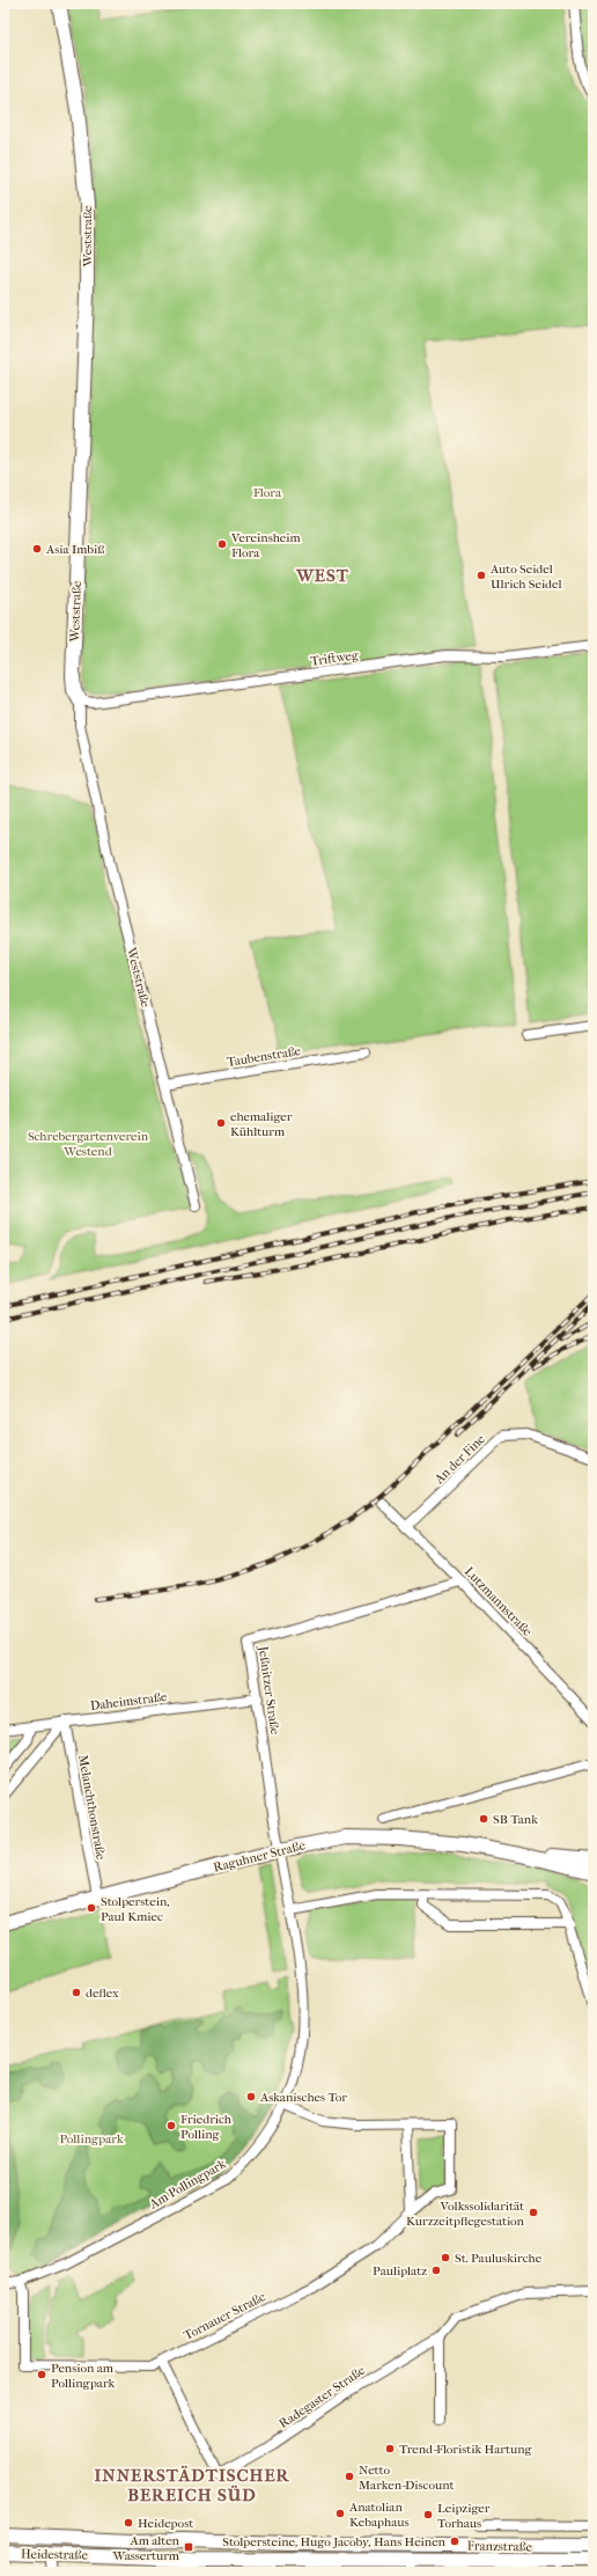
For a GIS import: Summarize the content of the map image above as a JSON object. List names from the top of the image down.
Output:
{
  "streets": {
    "main road": [
      "Weststraße",
      "Raguhner Straße",
      "Franzstraße",
      "Heidestraße"
    ],
    "street": [
      "Triftweg",
      "Taubenstraße",
      "An der Fine",
      "Lutzmannstraße",
      "Jeßnitzer Straße",
      "Daheimstraße",
      "Melanchthonstraße",
      "Am Pollingpark",
      "Tornauer Straße",
      "Radegaster Straße"
    ]
  },
  "crossings": [
    ["Weststraße", "Triftweg"],
    ["Weststraße", "Taubenstraße"],
    ["An der Fine", "Lutzmannstraße"],
    ["Lutzmannstraße", "Jeßnitzer Straße"],
    ["Jeßnitzer Straße", "Daheimstraße"],
    ["Jeßnitzer Straße", "Raguhner Straße"],
    ["Jeßnitzer Straße", "Am Pollingpark"],
    ["Daheimstraße", "Melanchthonstraße"],
    ["Melanchthonstraße", "Raguhner Straße"],
    ["Raguhner Straße", "Am Pollingpark"],
    ["Am Pollingpark", "Tornauer Straße"],
    ["Tornauer Straße", "Radegaster Straße"],
    ["Franzstraße", "Heidestraße"]
  ],
  "districts": ["WEST", "INNERSTÄDTISCHER BEREICH SÜD"],
  "parks": ["Flora", "Schrebergartenverein Westend", "Pollingpark"],
  "places": {
    "other": [
      "Vereinsheim Flora",
      "Asia Imbiß",
      "Auto Seidel Ulrich Seidel",
      "ehemaliger Kühlturm",
      "SB Tank",
      "Stolperstein, Paul Kmiec",
      "deflex",
      "Askanisches Tor",
      "Friedrich Polling",
      "Volkssolidarität Kurzzeitpflegestation",
      "St. Pauluskirche",
      "Pauliplatz",
      "Pension am Pollingpark",
      "Trend-Floristik Hartung",
      "Netto Marken-Discount",
      "Anatolian Kebaphaus",
      "Leipziger Torhaus",
      "Heidepost",
      "Stolpersteine, Hugo Jacoby, Hans Heinen"
    ],
    "transit": ["Am alten Wasserturm"]
  }
}
